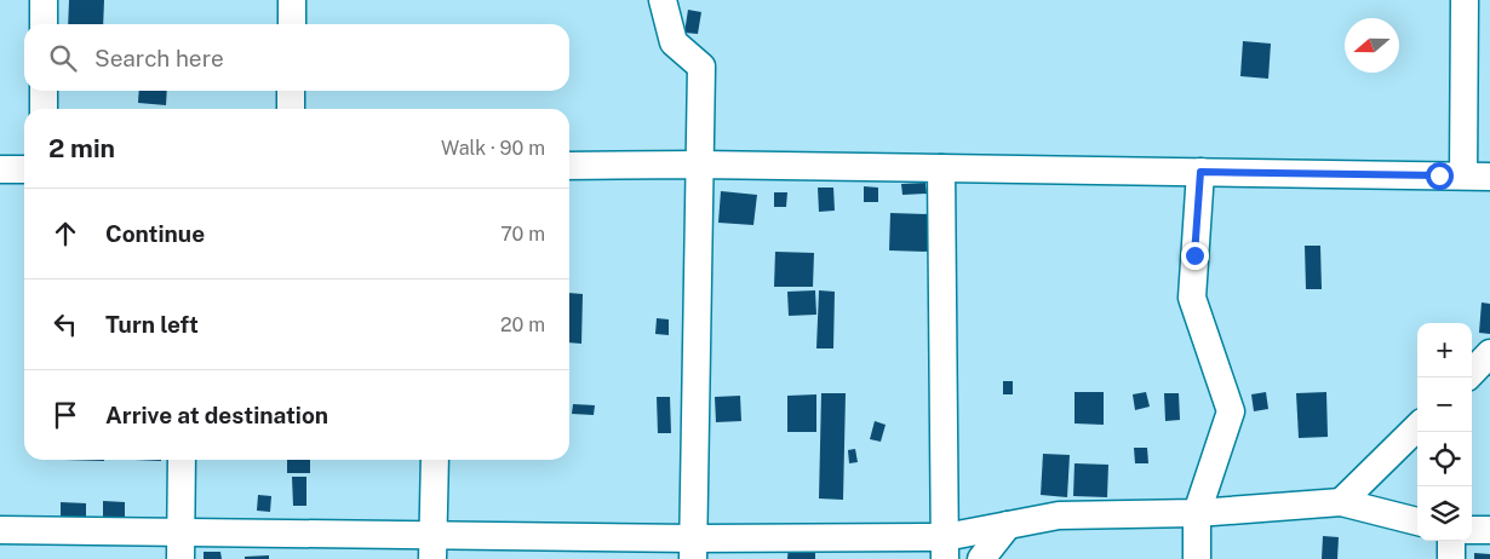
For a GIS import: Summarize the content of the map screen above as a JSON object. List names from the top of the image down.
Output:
{
  "north": "left",
  "page": {
    "search": "Search here",
    "heading": ["2 min", "Walk · 90 m"],
    "list": [
      ["Continue", "70 m"],
      ["Turn left", "20 m"],
      "Arrive at destination"
    ],
    "map_buttons": ["+", "−"]
  }
}
